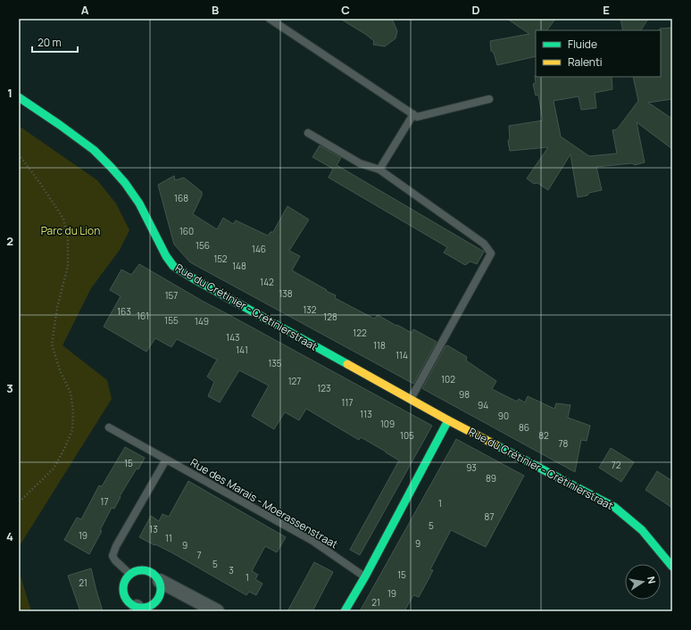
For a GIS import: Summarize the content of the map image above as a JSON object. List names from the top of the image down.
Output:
{
  "streets": {
    "street": ["Rue du Crétinier - Crétinierstraat"],
    "lane": ["Rue des Marais - Moerassenstraat"]
  },
  "parks": ["Parc du Lion"],
  "house_numbers": [
    "168",
    "160",
    "156",
    "146",
    "152",
    "148",
    "142",
    "138",
    "157",
    "132",
    "163",
    "161",
    "128",
    "155",
    "149",
    "122",
    "143",
    "118",
    "141",
    "114",
    "135",
    "102",
    "127",
    "123",
    "98",
    "117",
    "94",
    "113",
    "90",
    "109",
    "86",
    "105",
    "82",
    "78",
    "15",
    "72",
    "93",
    "89",
    "17",
    "1",
    "87",
    "5",
    "13",
    "19",
    "11",
    "9",
    "9",
    "7",
    "5",
    "3",
    "15",
    "1",
    "21",
    "19",
    "21"
  ],
  "legend": ["Fluide", "Ralenti"],
  "scale_bar": "20 m",
  "north": "right",
  "grid": {
    "columns": [
      "A",
      "B",
      "C",
      "D",
      "E"
    ],
    "rows": [
      "1",
      "2",
      "3",
      "4"
    ]
  }
}
